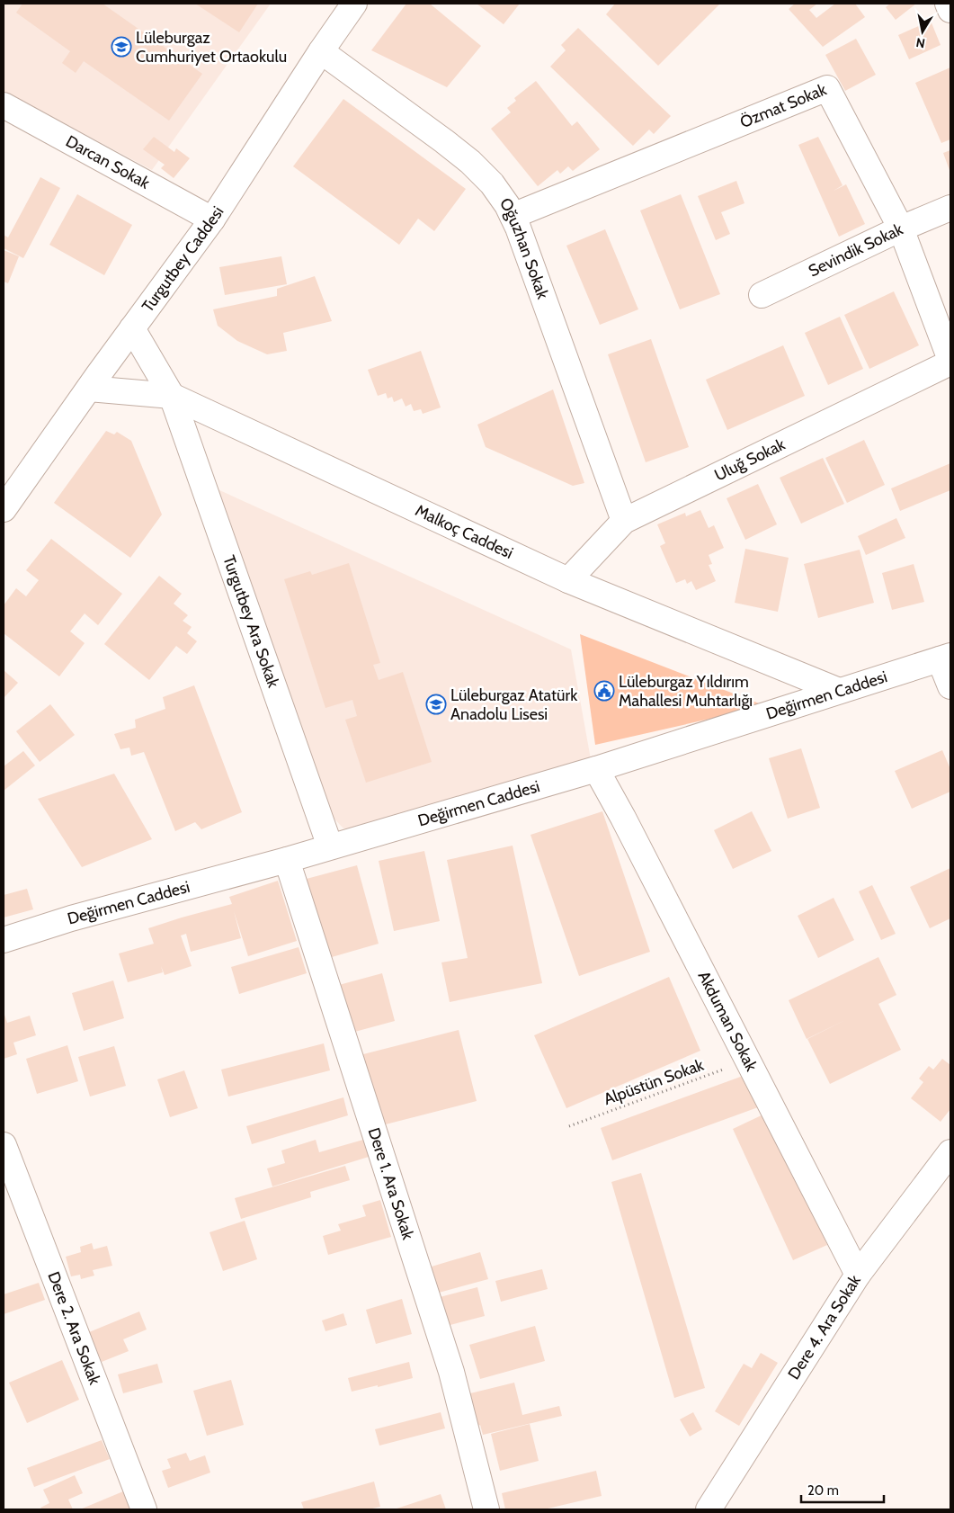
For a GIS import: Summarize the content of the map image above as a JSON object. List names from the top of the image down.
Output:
{
  "streets": {
    "street": [
      "Özmat Sokak",
      "Darcan Sokak",
      "Oğuzhan Sokak",
      "Sevindik Sokak",
      "Turgutbey Caddesi",
      "Uluğ Sokak",
      "Malkoç Caddesi",
      "Turgutbey Ara Sokak",
      "Değirmen Caddesi",
      "Akduman Sokak",
      "Dere 1. Ara Sokak",
      "Dere 2. Ara Sokak",
      "Dere 4. Ara Sokak"
    ],
    "path": ["Alpüstün Sokak"]
  },
  "crossings": [
    ["Özmat Sokak", "Oğuzhan Sokak"],
    ["Özmat Sokak", "Sevindik Sokak"],
    ["Özmat Sokak", "Uluğ Sokak"],
    ["Darcan Sokak", "Turgutbey Caddesi"],
    ["Oğuzhan Sokak", "Turgutbey Caddesi"],
    ["Oğuzhan Sokak", "Uluğ Sokak"],
    ["Turgutbey Caddesi", "Malkoç Caddesi"],
    ["Turgutbey Caddesi", "Turgutbey Ara Sokak"],
    ["Uluğ Sokak", "Malkoç Caddesi"],
    ["Malkoç Caddesi", "Turgutbey Ara Sokak"],
    ["Malkoç Caddesi", "Değirmen Caddesi"],
    ["Turgutbey Ara Sokak", "Değirmen Caddesi"],
    ["Değirmen Caddesi", "Akduman Sokak"],
    ["Değirmen Caddesi", "Dere 1. Ara Sokak"],
    ["Akduman Sokak", "Alpüstün Sokak"],
    ["Akduman Sokak", "Dere 4. Ara Sokak"]
  ],
  "places": {
    "school or university": ["Lüleburgaz Cumhuriyet Ortaokulu", "Lüleburgaz Atatürk Anadolu Lisesi"],
    "public building": ["Lüleburgaz Yıldırım Mahallesi Muhtarlığı"]
  },
  "scale_bar": "20 m",
  "north": "bottom"
}
